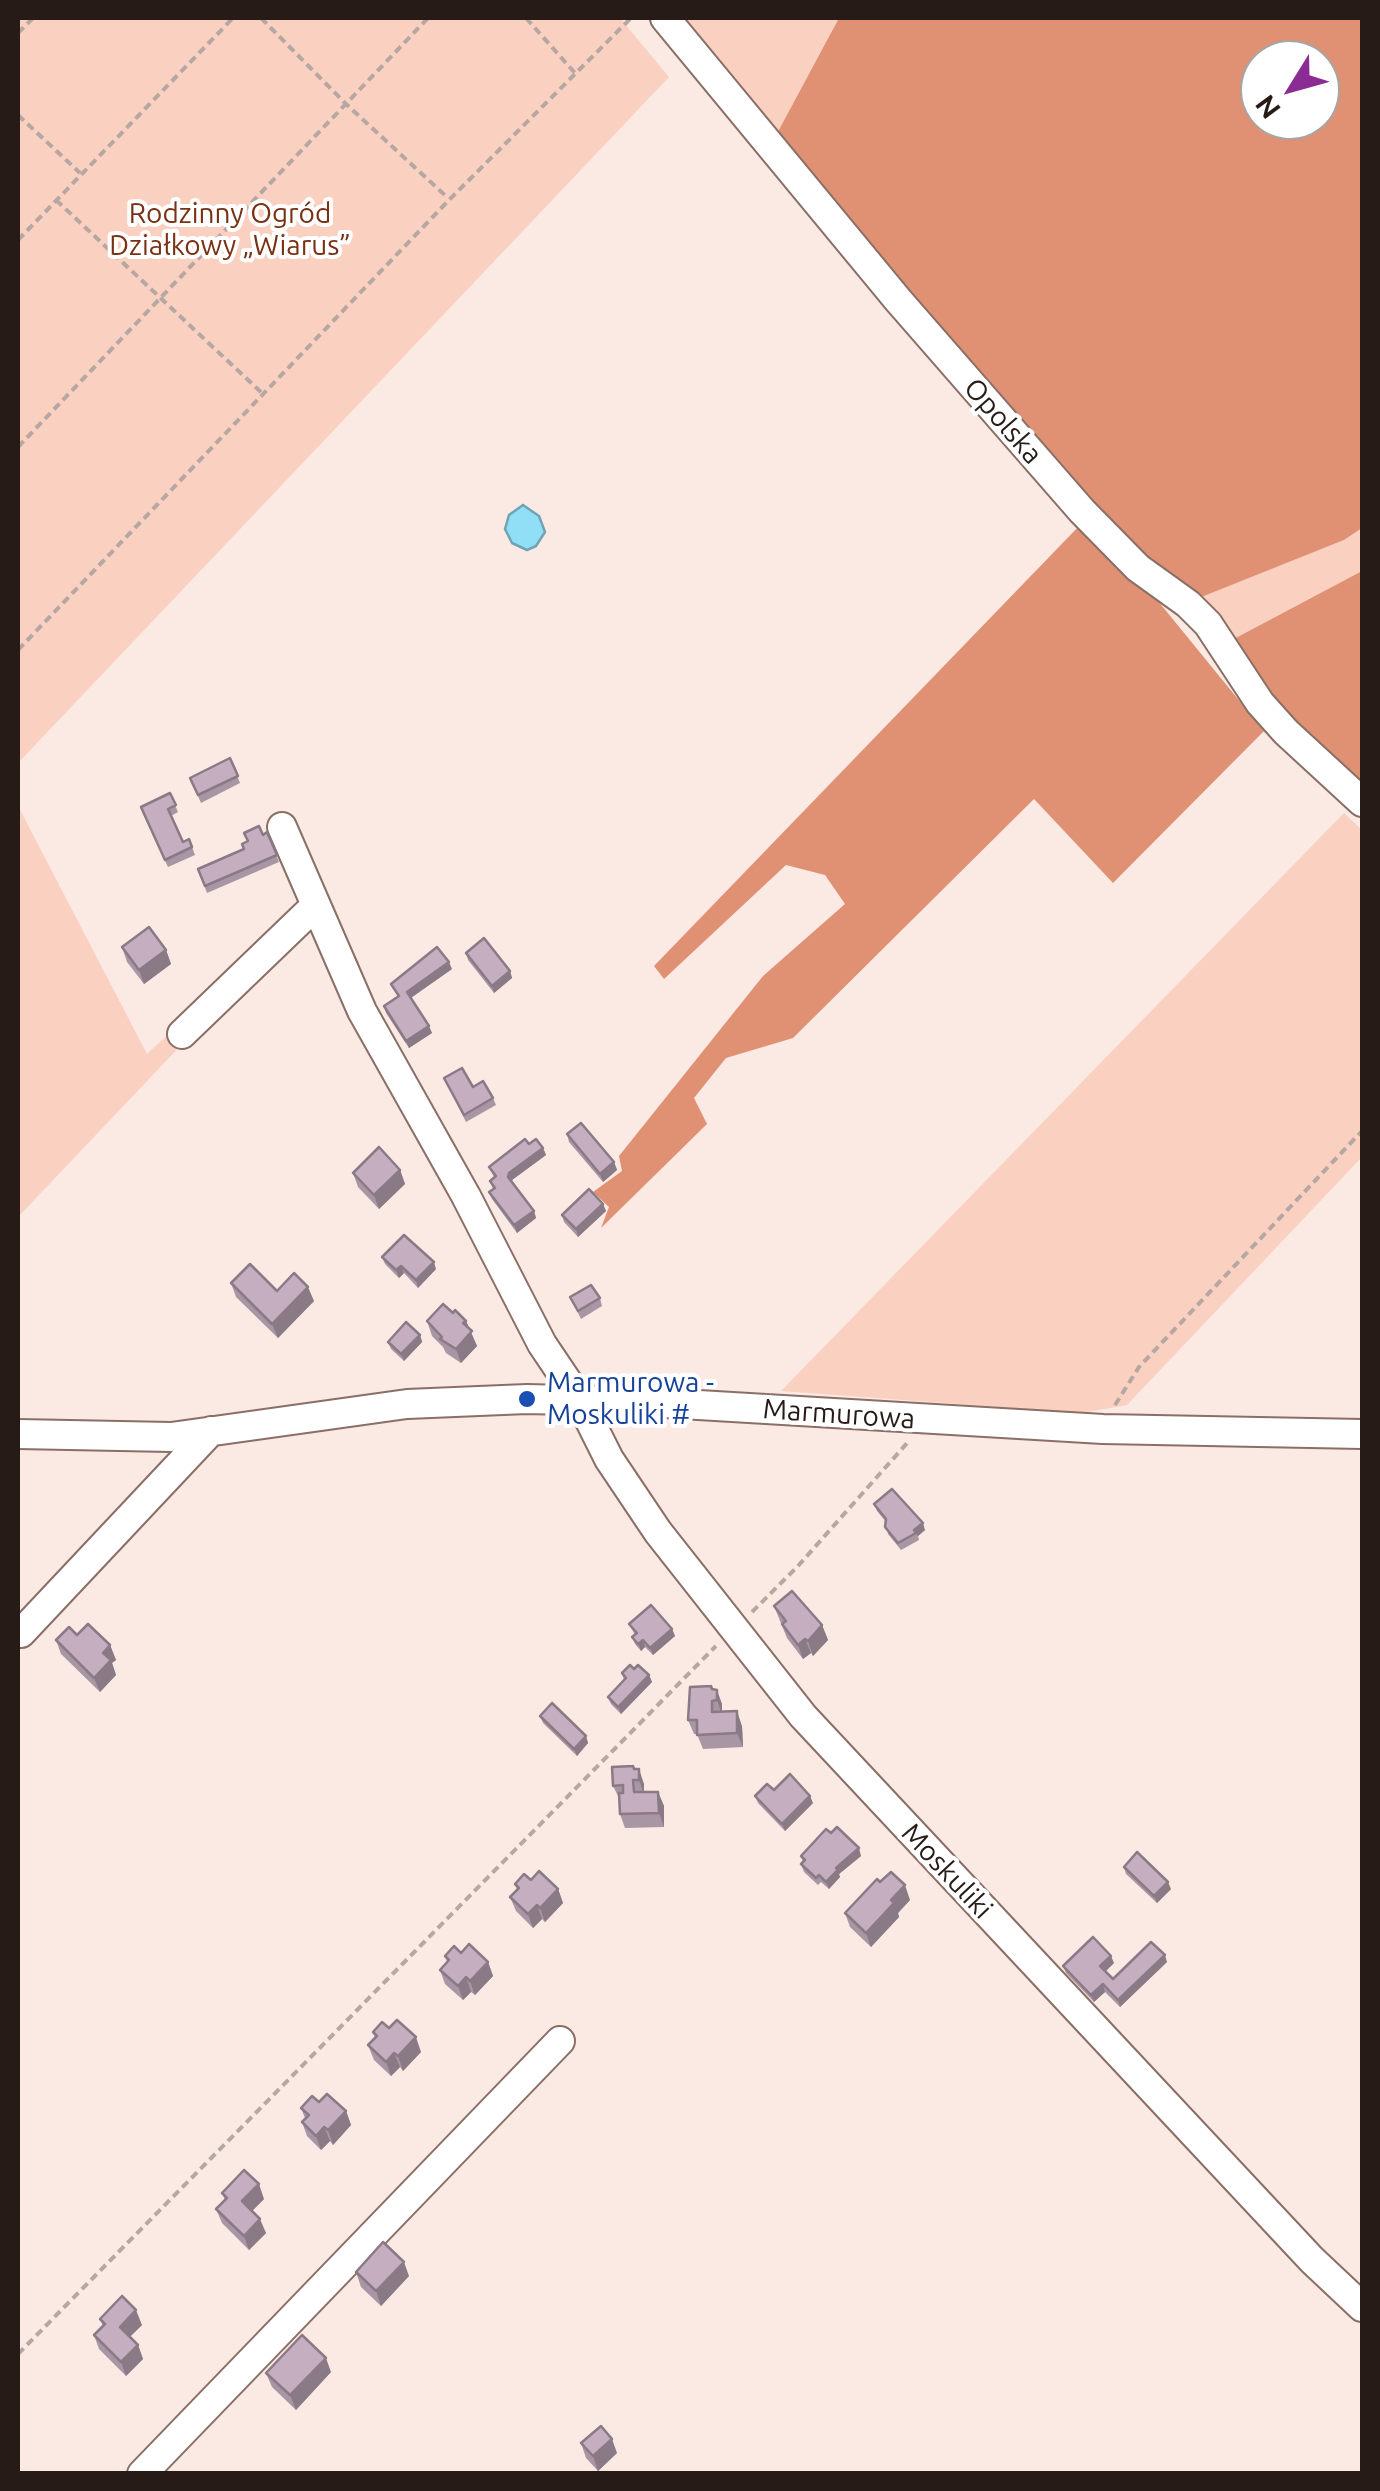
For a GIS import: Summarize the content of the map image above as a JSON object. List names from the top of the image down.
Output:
{
  "streets": {
    "street": ["Opolska", "Marmurowa", "Moskuliki"]
  },
  "crossings": [
    ["Marmurowa", "Moskuliki"]
  ],
  "parks": ["Rodzinny Ogród Działkowy „Wiarus”"],
  "places": ["Marmurowa - Moskuliki #"],
  "north": "bottom left"
}
